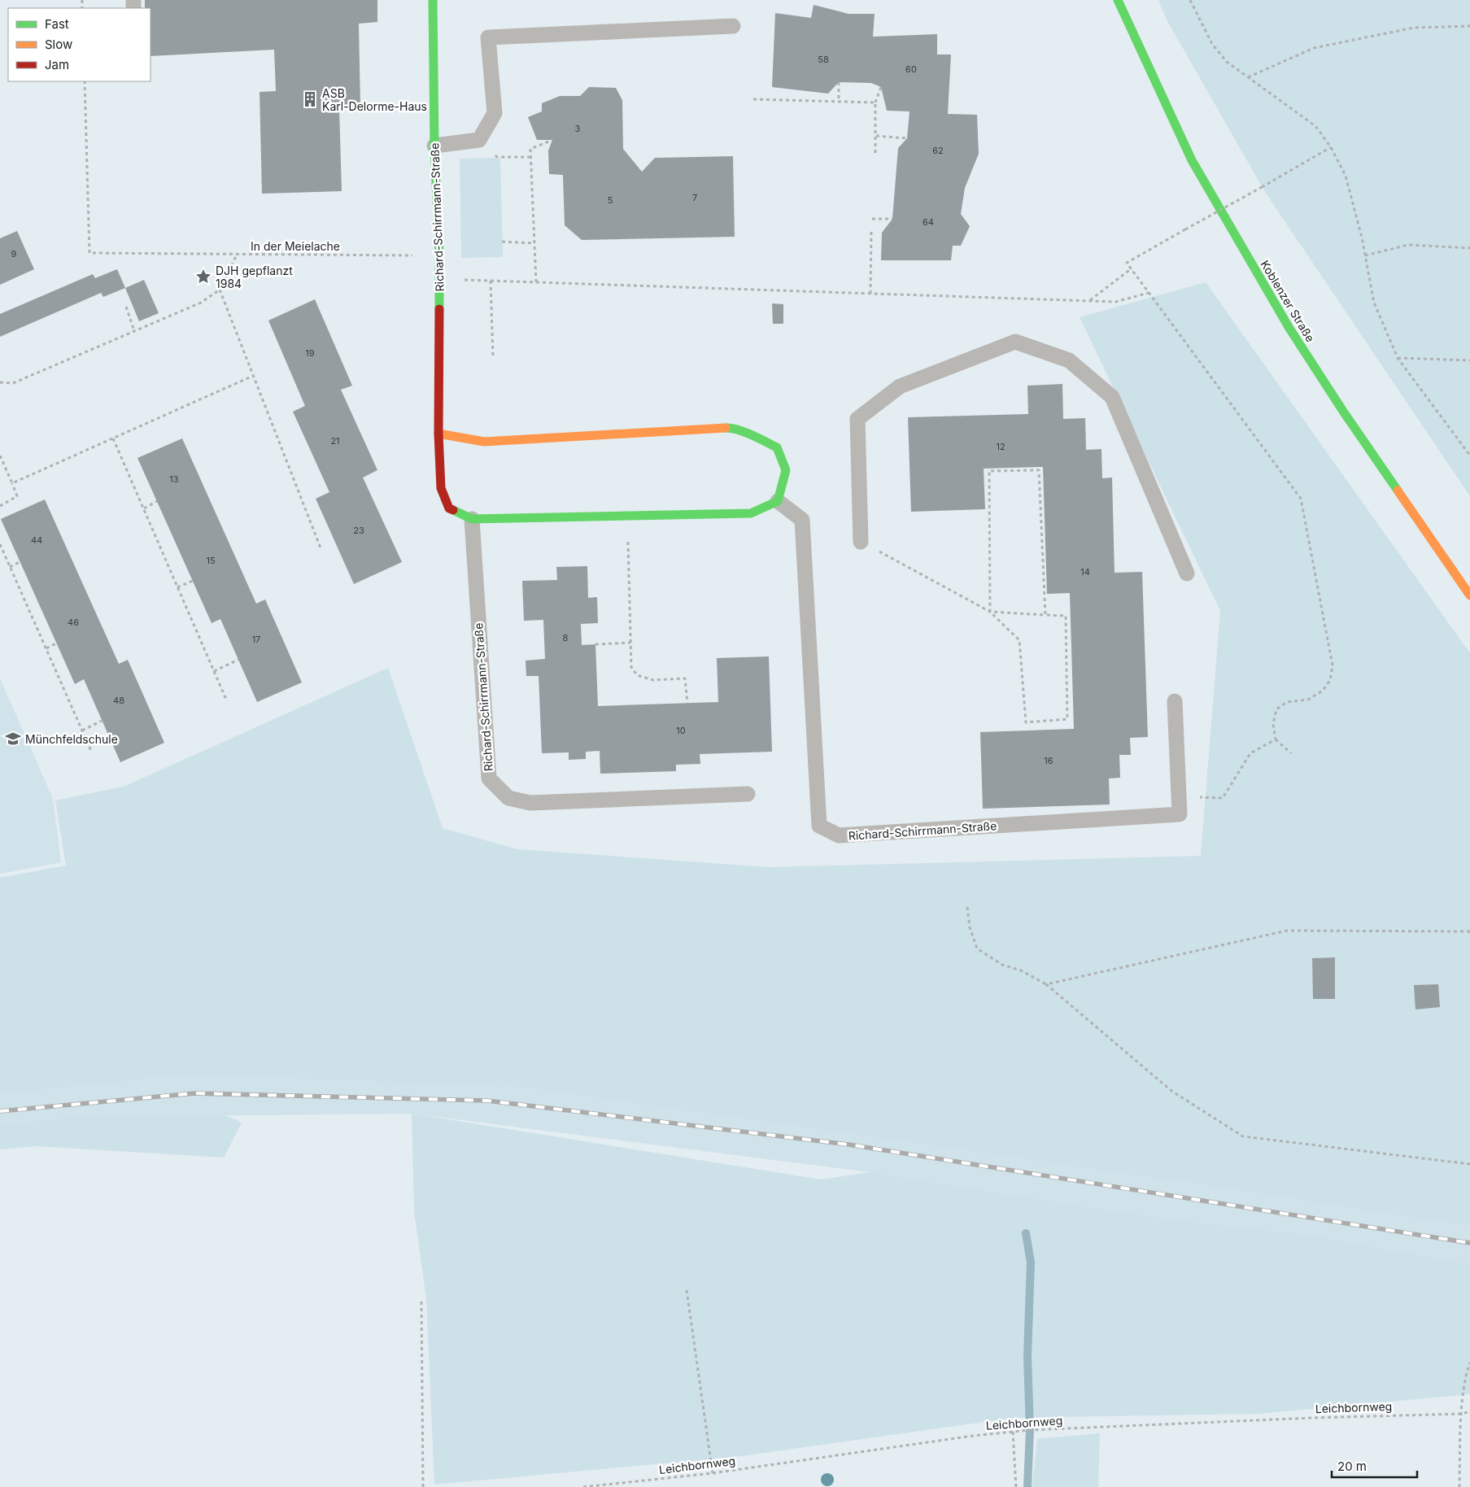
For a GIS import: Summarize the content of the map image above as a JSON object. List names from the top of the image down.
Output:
{
  "streets": {
    "street": ["Richard-Schirrmann-Straße", "Koblenzer Straße"],
    "path": ["In der Meielache", "Leichbornweg"]
  },
  "crossings": [
    ["Richard-Schirrmann-Straße", "In der Meielache"]
  ],
  "places": {
    "building": ["ASB Karl-Delorme-Haus"],
    "place": ["DJH gepflanzt 1984"],
    "school or university": ["Münchfeldschule"]
  },
  "house_numbers": [
    "58",
    "60",
    "3",
    "62",
    "7",
    "5",
    "64",
    "9",
    "19",
    "21",
    "12",
    "13",
    "23",
    "44",
    "15",
    "14",
    "46",
    "8",
    "17",
    "48",
    "10",
    "16"
  ],
  "legend": ["Fast", "Slow", "Jam"],
  "scale_bar": "20 m"
}
